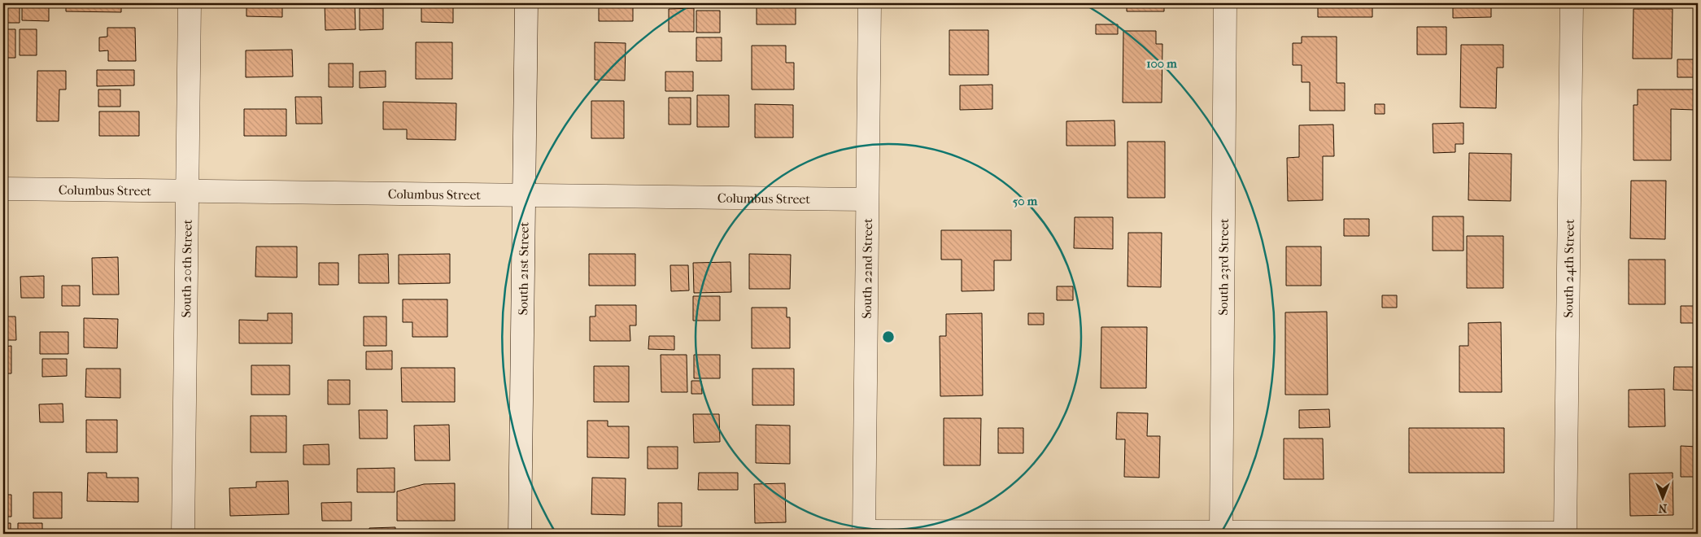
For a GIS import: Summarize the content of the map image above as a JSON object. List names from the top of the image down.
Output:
{
  "streets": {
    "street": [
      "Columbus Street",
      "South 23rd Street",
      "South 20th Street",
      "South 21st Street",
      "South 22nd Street",
      "South 24th Street"
    ]
  },
  "crossings": [
    ["Columbus Street", "South 20th Street"],
    ["Columbus Street", "South 21st Street"],
    ["Columbus Street", "South 22nd Street"]
  ],
  "north": "bottom",
  "rings": ["100 m", "50 m"]
}
